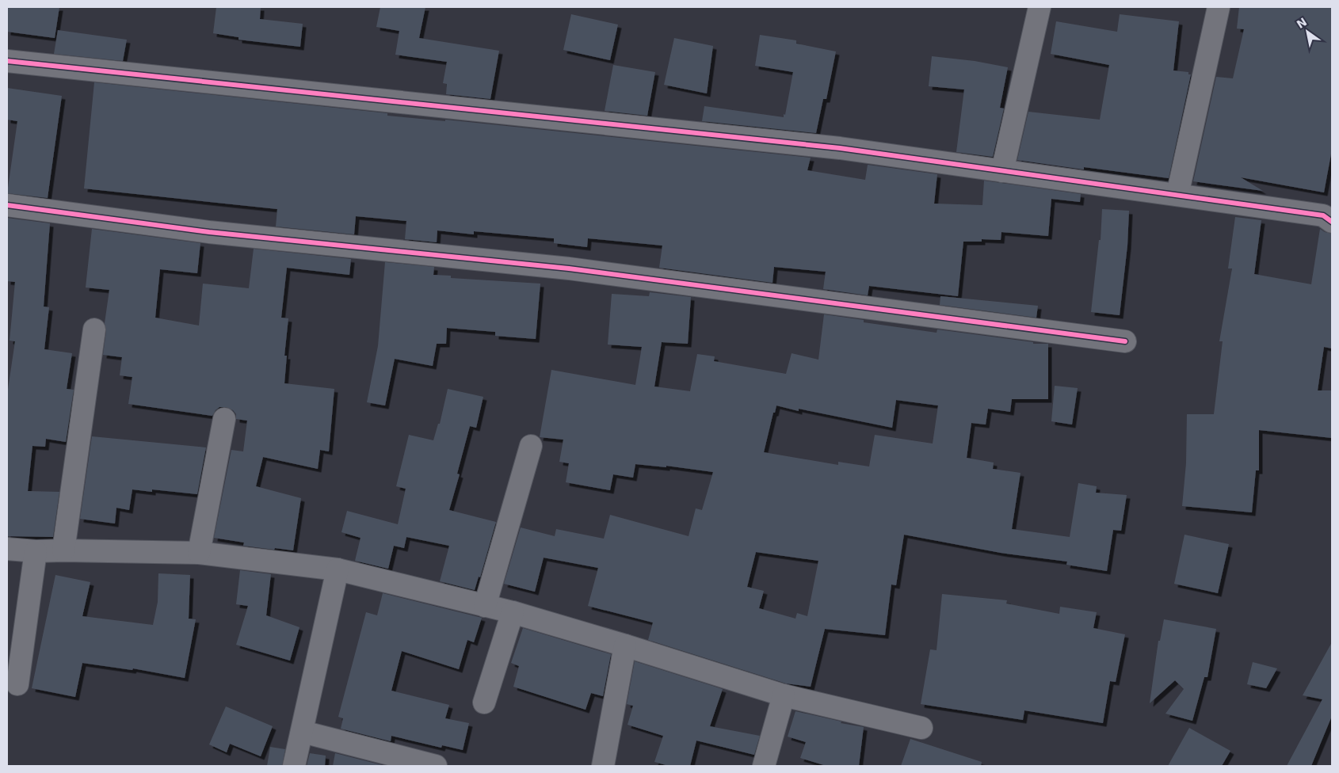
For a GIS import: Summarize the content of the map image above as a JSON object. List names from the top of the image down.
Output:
{
  "north": "top left"
}
